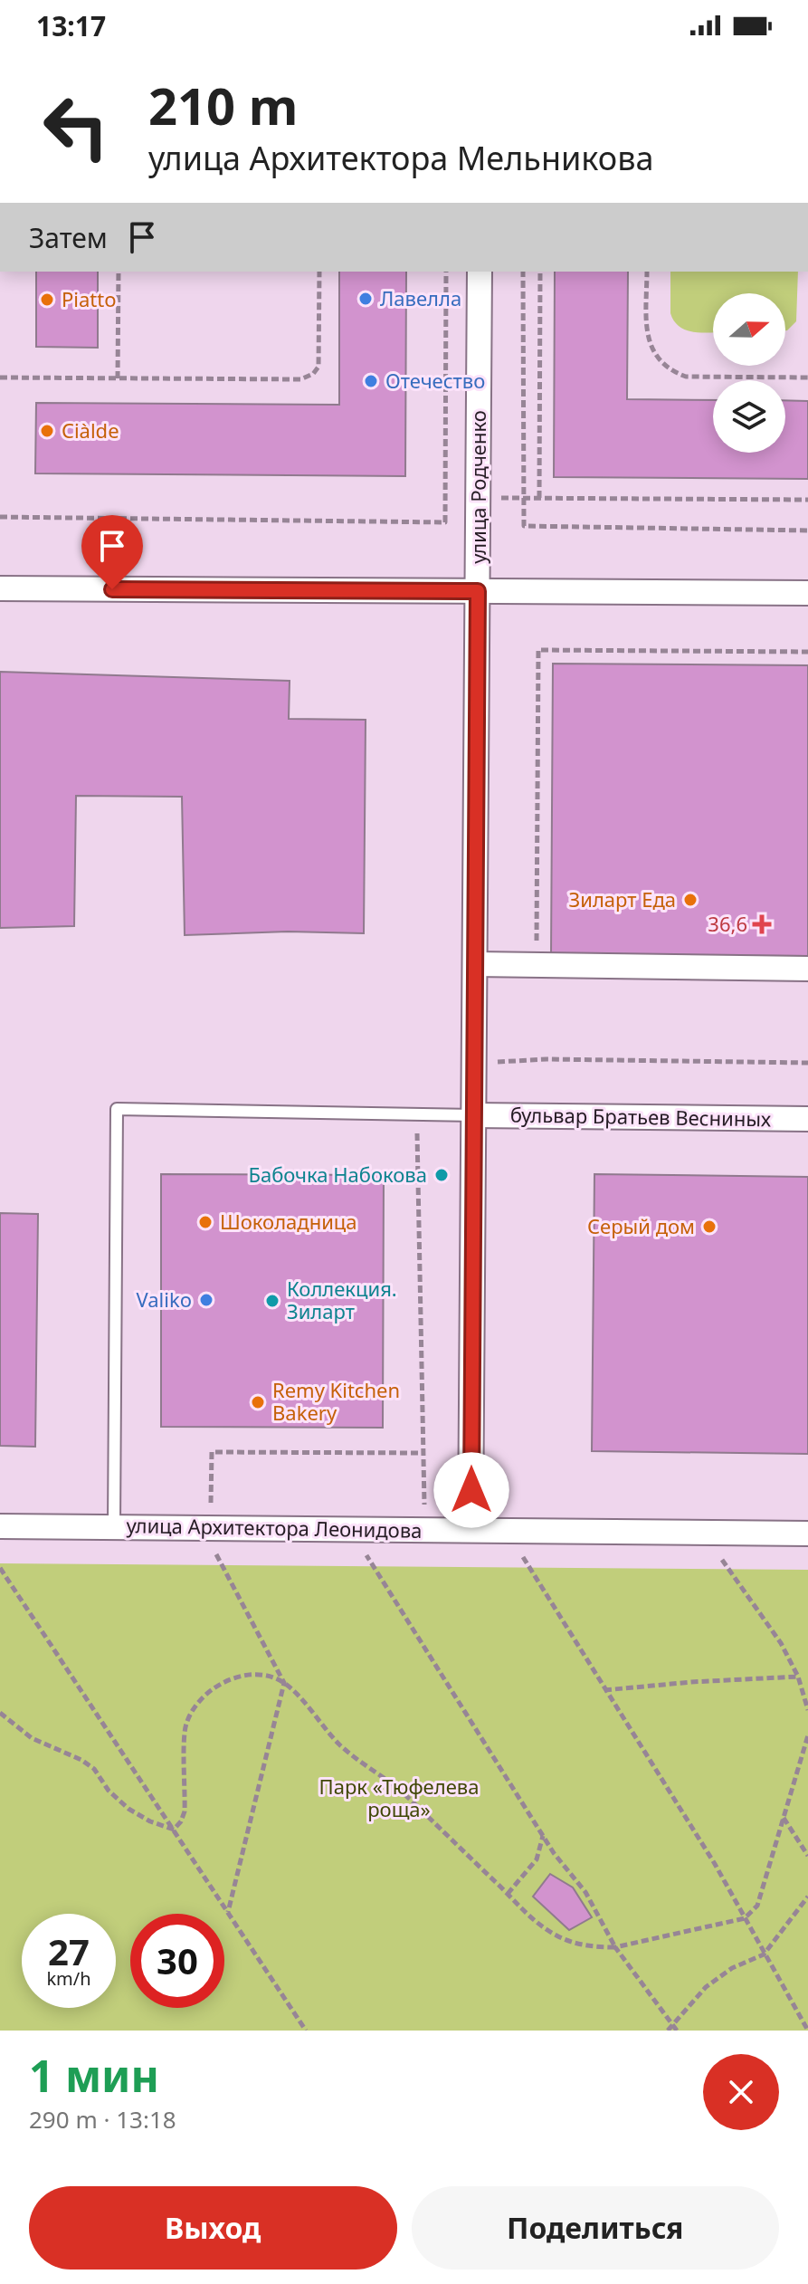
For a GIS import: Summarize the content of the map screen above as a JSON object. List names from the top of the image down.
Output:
{
  "streets": {
    "street": ["улица Родченко", "бульвар Братьев Весниных", "улица Архитектора Леонидова"]
  },
  "crossings": [
    ["улица Родченко", "бульвар Братьев Весниных"],
    ["улица Родченко", "улица Архитектора Леонидова"]
  ],
  "parks": ["Парк «Тюфелева роща»"],
  "places": {
    "other": [
      "Лавелла",
      "Piatto",
      "Отечество",
      "Ciàlde",
      "Зиларт Еда",
      "Бабочка Набокова",
      "Шоколадница",
      "Серый дом",
      "Valiko",
      "Коллекция. Зиларт",
      "Remy Kitchen Bakery"
    ],
    "health": ["36,6"]
  },
  "north": "right",
  "page": {
    "status": "13:17",
    "turn": ["210 m", "улица Архитектора Мельникова"],
    "then": "Затем",
    "speed": "27 km/h",
    "limit": "30",
    "heading": ["1 мин", "290 m · 13:18"],
    "buttons": ["Выход", "Поделиться"]
  }
}
